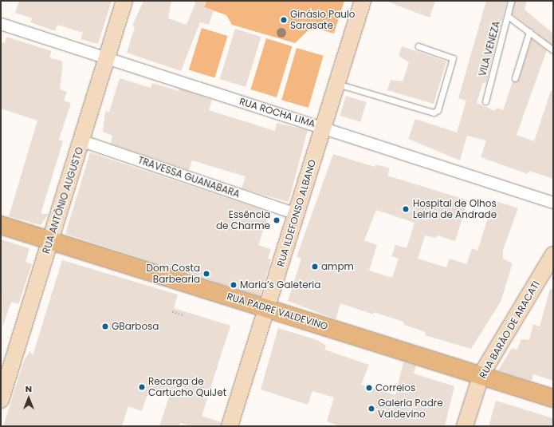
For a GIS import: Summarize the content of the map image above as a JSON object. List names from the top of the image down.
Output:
{
  "streets": {
    "main road": ["RUA PADRE VALDEVINO"],
    "street": [
      "RUA ROCHA LIMA",
      "TRAVESSA GUANABARA",
      "RUA ANTÔNIO AUGUSTO",
      "RUA ILDEFONSO ALBANO",
      "RUA BARÃO DE ARACATI"
    ],
    "lane": ["VILA VENEZA"]
  },
  "crossings": [
    ["RUA ROCHA LIMA", "RUA ANTÔNIO AUGUSTO"],
    ["RUA ROCHA LIMA", "RUA ILDEFONSO ALBANO"],
    ["TRAVESSA GUANABARA", "RUA ANTÔNIO AUGUSTO"],
    ["TRAVESSA GUANABARA", "RUA ILDEFONSO ALBANO"],
    ["RUA ANTÔNIO AUGUSTO", "RUA PADRE VALDEVINO"],
    ["RUA ILDEFONSO ALBANO", "RUA PADRE VALDEVINO"],
    ["RUA PADRE VALDEVINO", "RUA BARÃO DE ARACATI"]
  ],
  "places": [
    "Ginásio Paulo Sarasate",
    "Hospital de Olhos Leiria de Andrade",
    "Essência de Charme",
    "ampm",
    "Dom Costa Barbearia",
    "Maria’s Galeteria",
    "GBarbosa",
    "Recarga de Cartucho QuiJet",
    "Correios",
    "Galeria Padre Valdevino"
  ],
  "north": "top"
}
